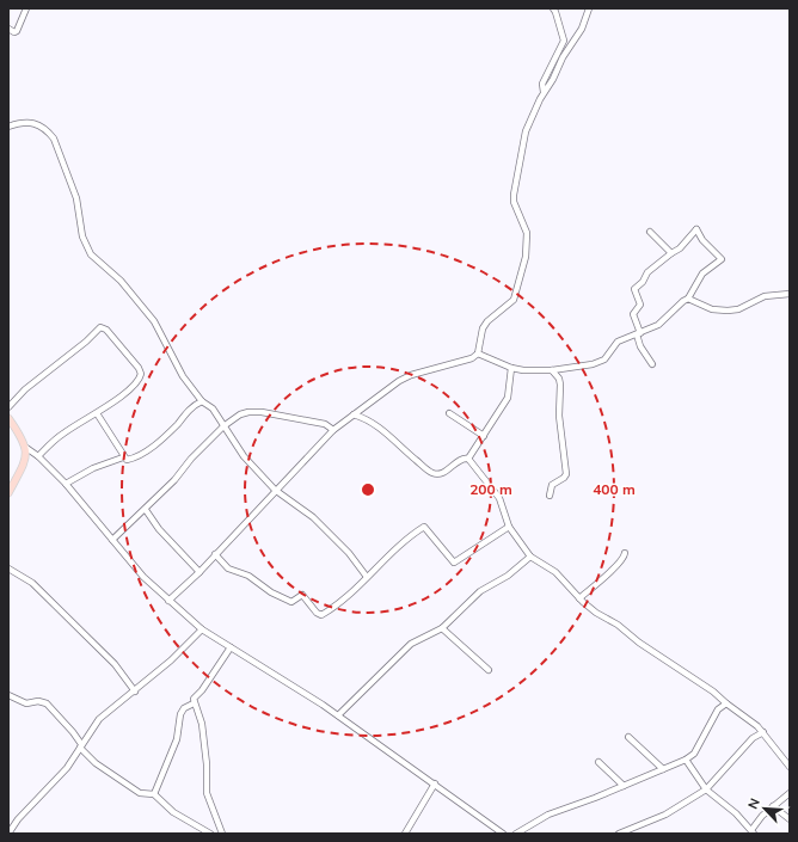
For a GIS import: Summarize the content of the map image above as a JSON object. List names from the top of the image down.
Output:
{
  "north": "top left",
  "rings": ["200 m", "400 m"]
}
